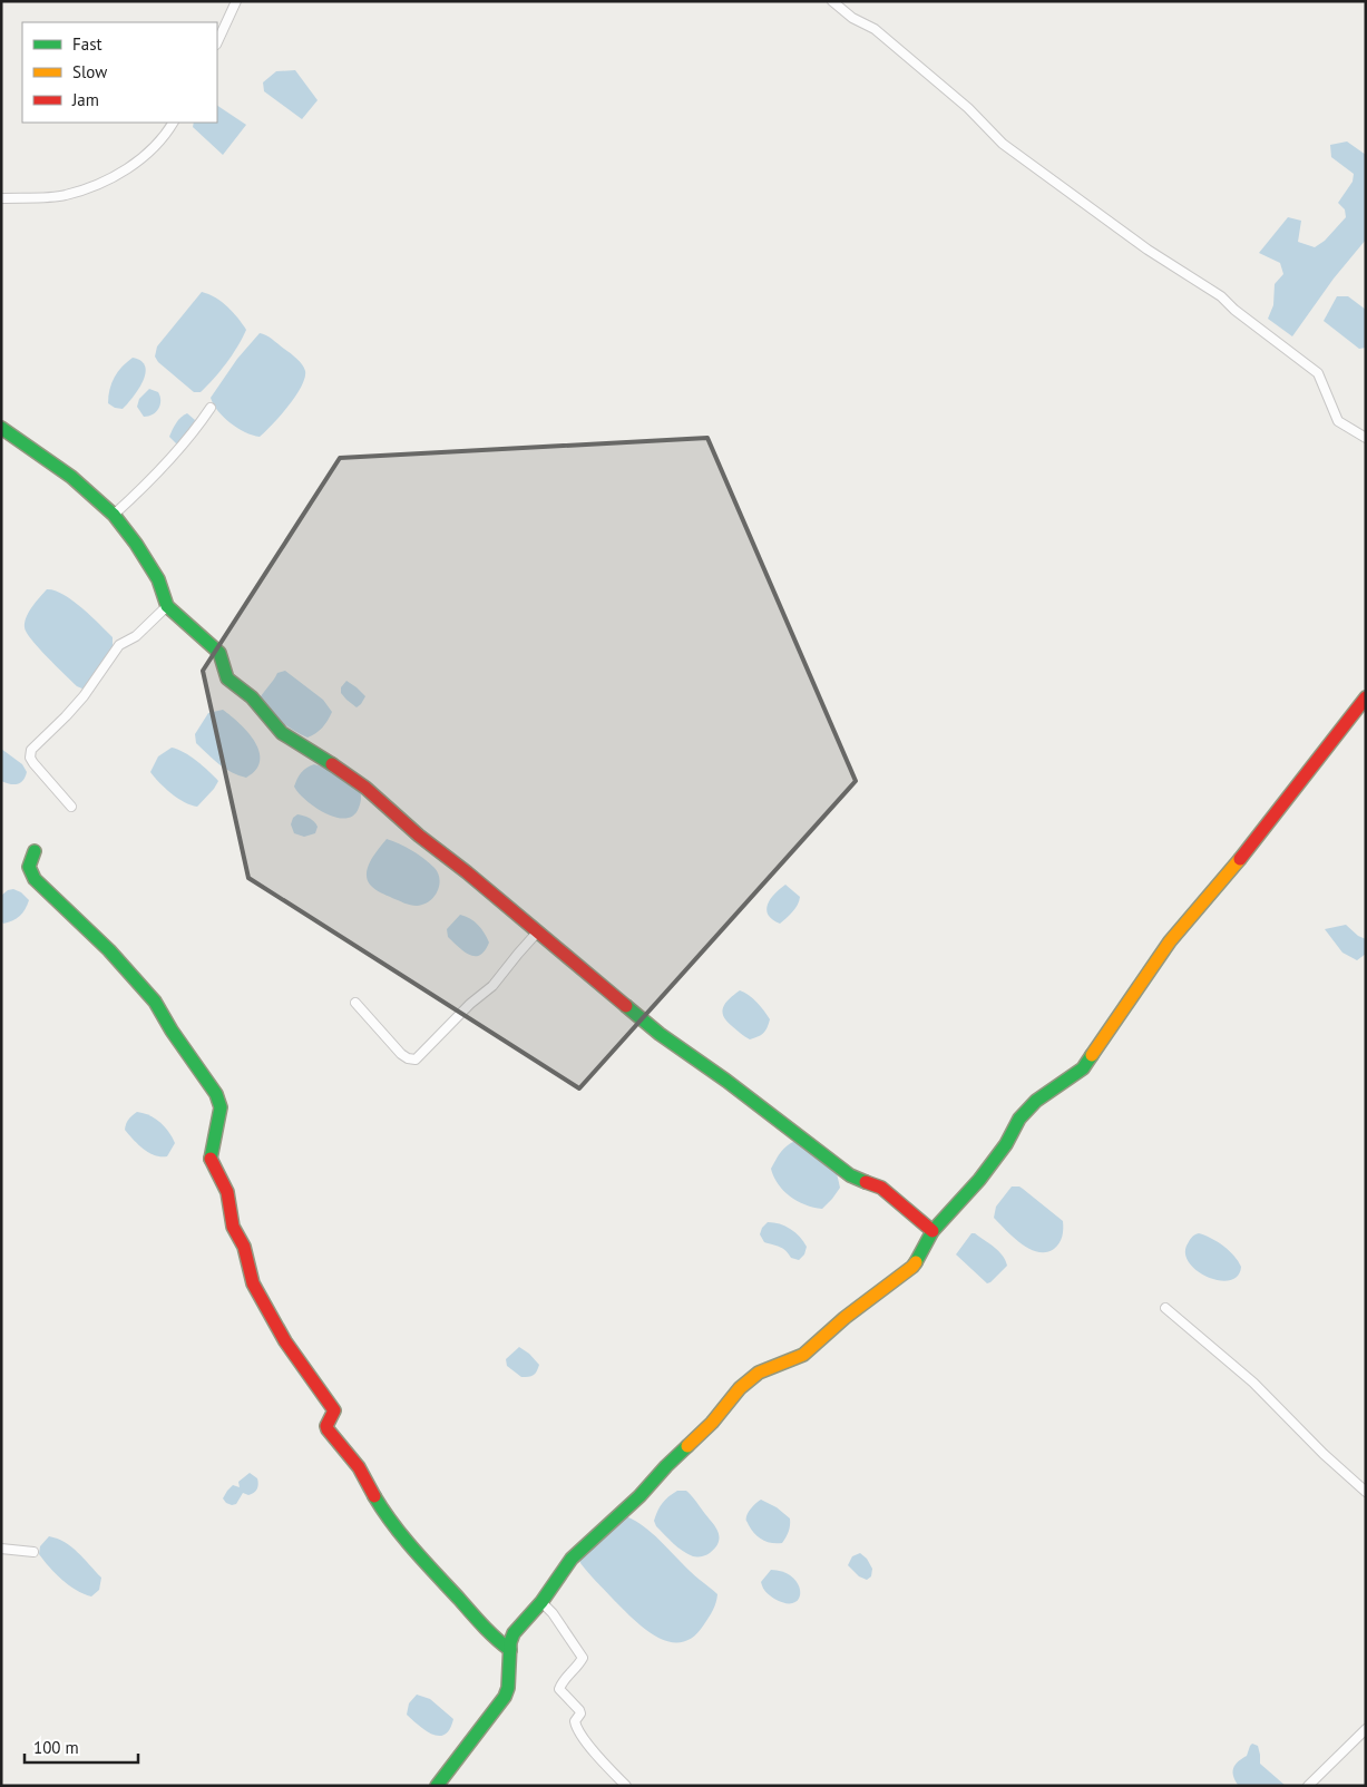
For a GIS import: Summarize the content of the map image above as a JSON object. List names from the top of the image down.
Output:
{
  "legend": ["Fast", "Slow", "Jam"],
  "scale_bar": "100 m"
}
